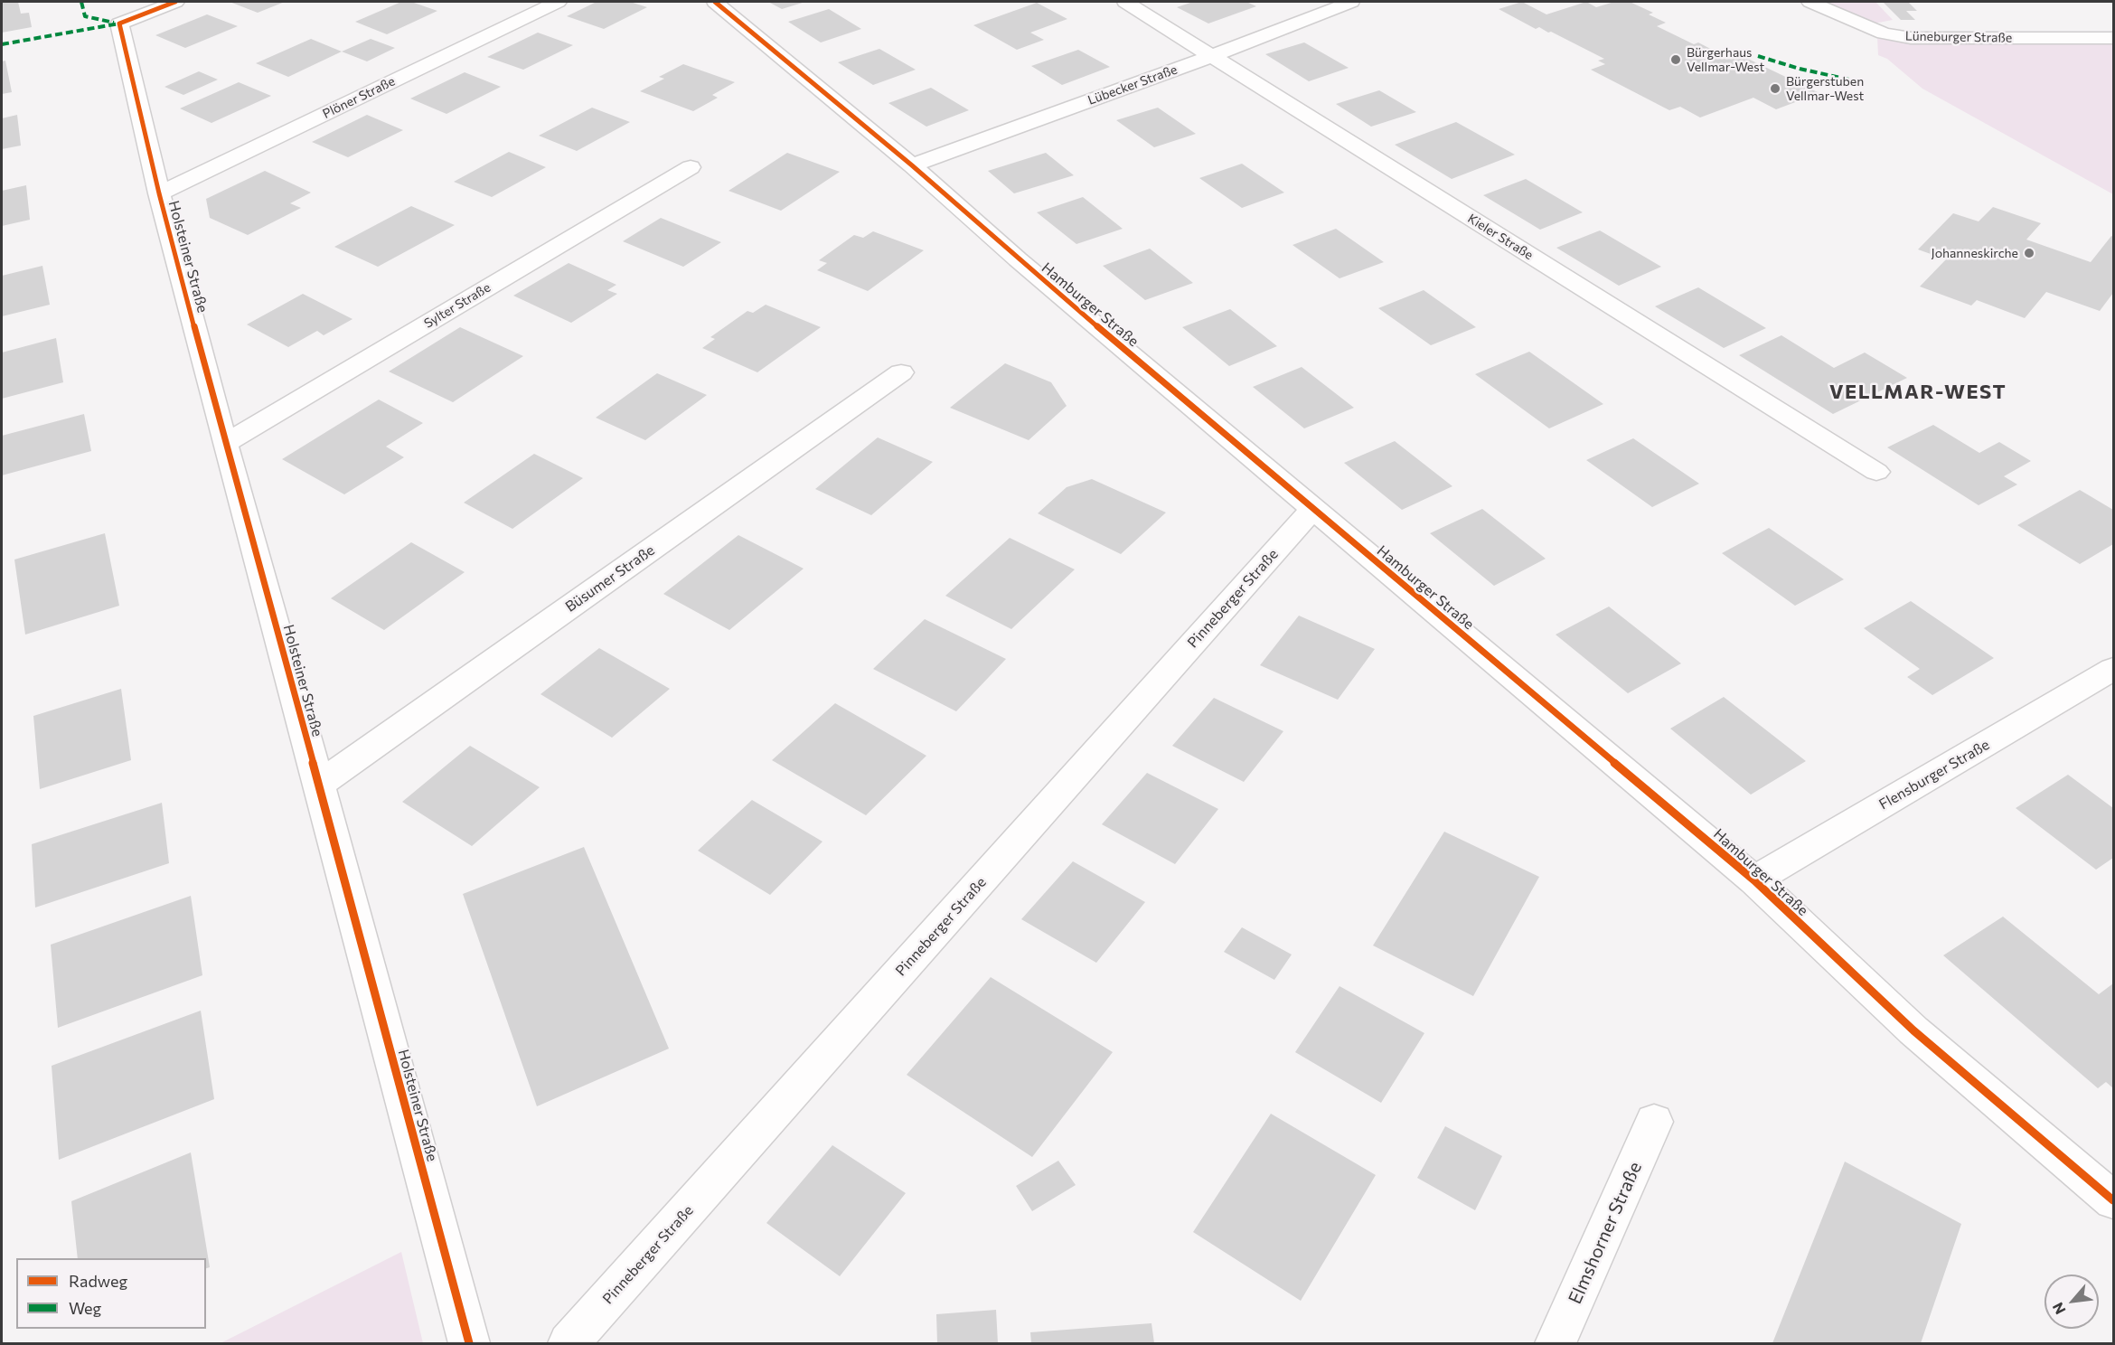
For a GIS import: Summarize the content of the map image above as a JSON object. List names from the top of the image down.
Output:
{
  "streets": {
    "street": [
      "Lüneburger Straße",
      "Lübecker Straße",
      "Plöner Straße",
      "Kieler Straße",
      "Holsteiner Straße",
      "Hamburger Straße",
      "Sylter Straße",
      "Büsumer Straße",
      "Pinneberger Straße",
      "Flensburger Straße",
      "Elmshorner Straße"
    ]
  },
  "crossings": [
    ["Lübecker Straße", "Kieler Straße"],
    ["Lübecker Straße", "Hamburger Straße"],
    ["Plöner Straße", "Holsteiner Straße"],
    ["Holsteiner Straße", "Sylter Straße"],
    ["Holsteiner Straße", "Büsumer Straße"],
    ["Hamburger Straße", "Pinneberger Straße"],
    ["Hamburger Straße", "Flensburger Straße"]
  ],
  "districts": ["VELLMAR-WEST"],
  "places": ["Bürgerhaus Vellmar-West", "Bürgerstuben Vellmar-West", "Johanneskirche"],
  "legend": ["Radweg", "Weg"],
  "north": "bottom left"
}
